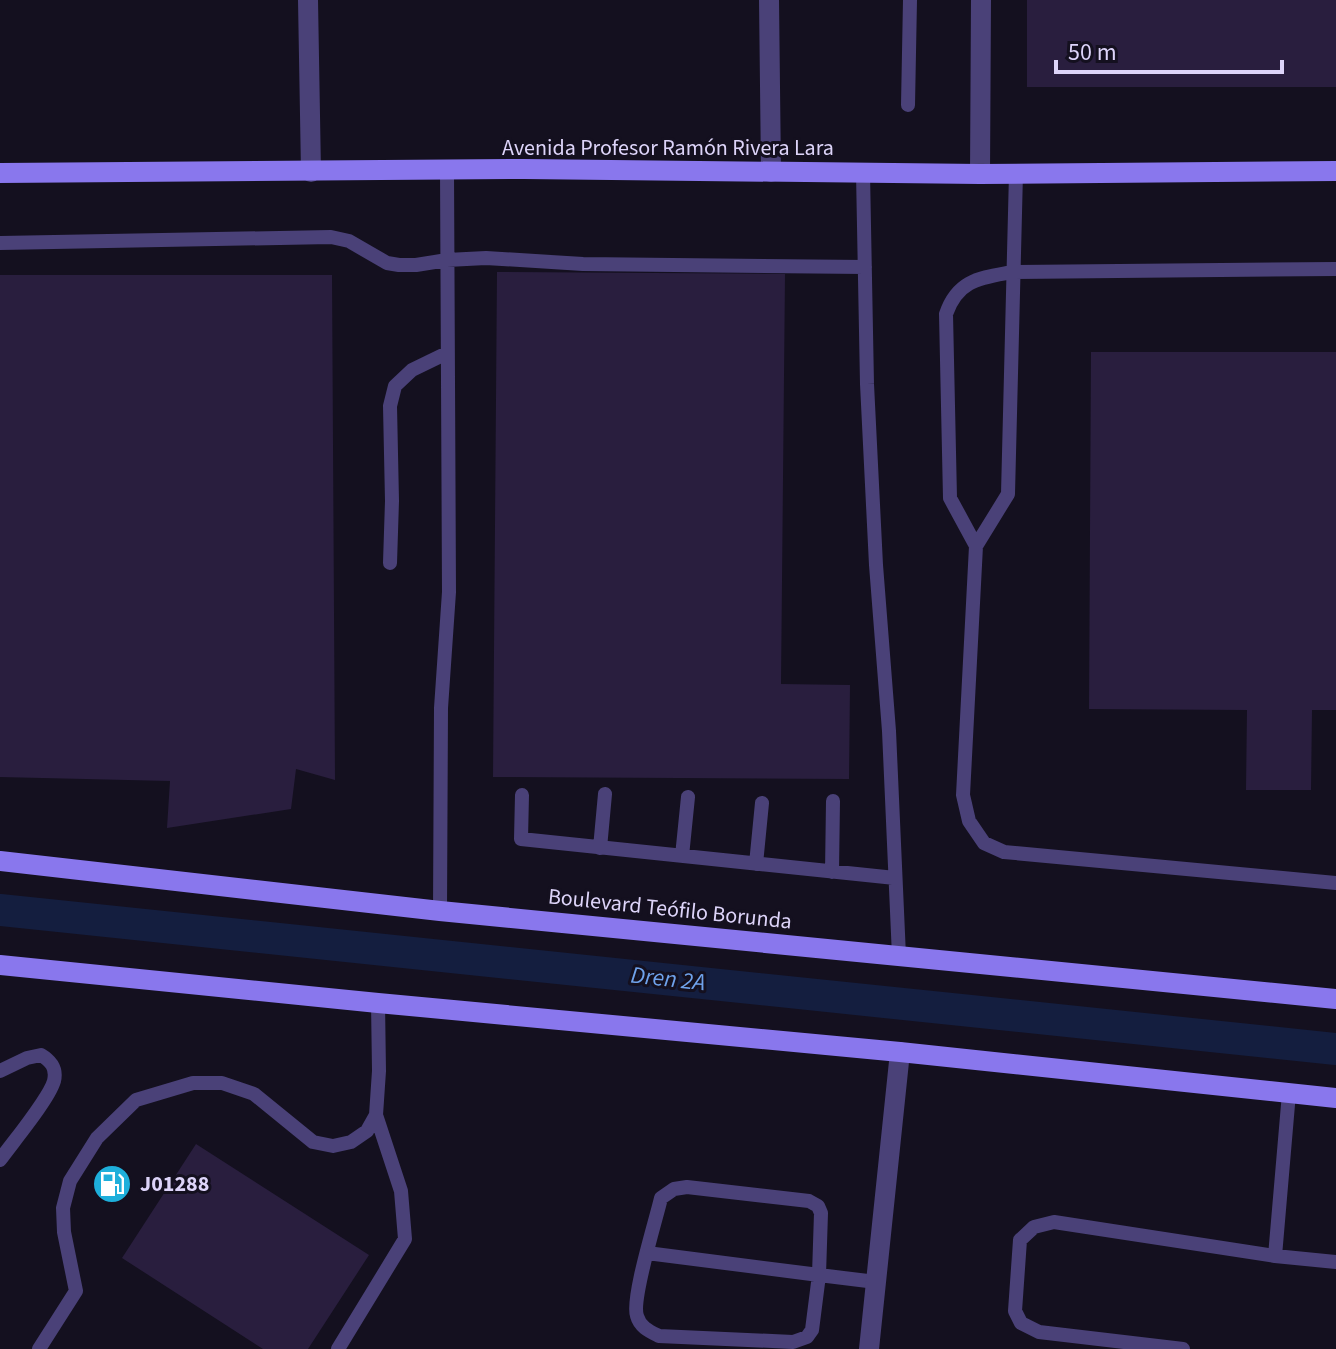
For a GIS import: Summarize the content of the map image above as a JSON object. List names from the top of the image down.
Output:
{
  "streets": {
    "main road": ["Avenida Profesor Ramón Rivera Lara", "Boulevard Teófilo Borunda"]
  },
  "water": ["Dren 2A"],
  "places": {
    "fuel station": ["J01288"]
  },
  "scale_bar": "50 m"
}
